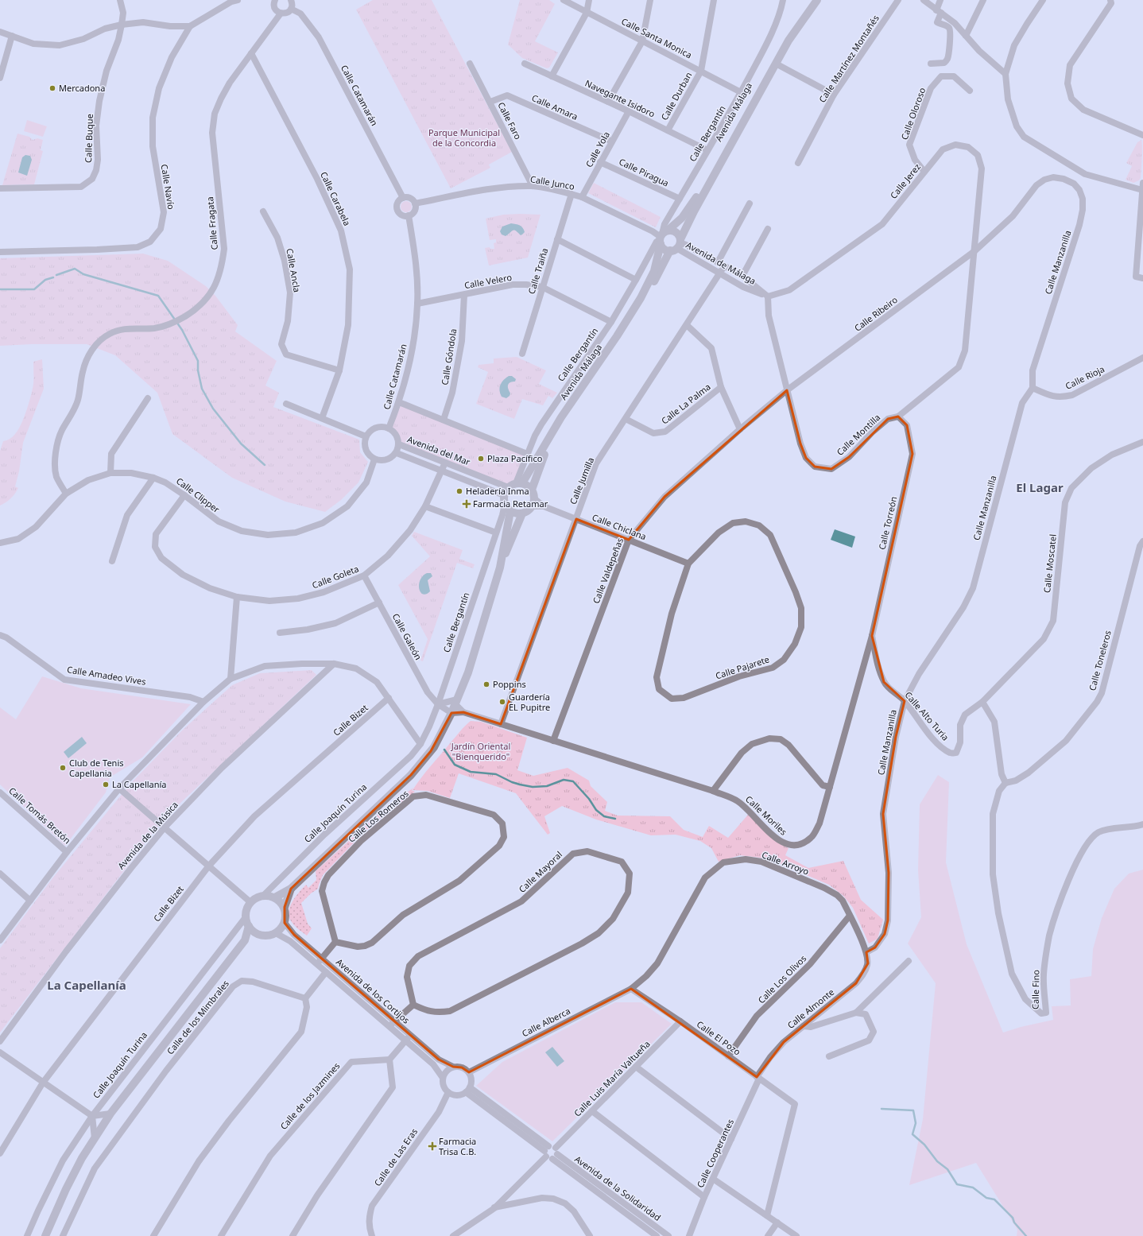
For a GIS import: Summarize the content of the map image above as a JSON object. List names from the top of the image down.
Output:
{
  "streets": {
    "street": [
      "Calle Santa Monica",
      "Calle Martínez Montañés",
      "Calle Catamarán",
      "Calle Durban",
      "Navegante Isidoro",
      "Calle Amara",
      "Avenida Málaga",
      "Calle Oloroso",
      "Calle Faro",
      "Calle Bergantín",
      "Calle Buque",
      "Calle Yola",
      "Calle Piragua",
      "Calle Jerez",
      "Calle Junco",
      "Calle Navío",
      "Calle Carabela",
      "Calle Fragata",
      "Calle Manzanilla",
      "Avenida de Málaga",
      "Calle Ancla",
      "Calle Traiña",
      "Calle Velero",
      "Calle Ribeiro",
      "Calle Góndola",
      "Calle Rioja",
      "Calle La Palma",
      "Calle Montilla",
      "Avenida del Mar",
      "Calle Jumilla",
      "Calle Clipper",
      "Calle Torreón",
      "Calle Chiclana",
      "Calle Moscatel",
      "Calle Valdepeñas",
      "Calle Goleta",
      "Calle Galeón",
      "Calle Toneleros",
      "Calle Pajarete",
      "Calle Amadeo Vives",
      "Calle Alto Turia",
      "Calle Bizet",
      "Calle Joaquín Turina",
      "Calle Tomás Bretón",
      "Calle Moriles",
      "Calle Los Romeros",
      "Avenida de la Música",
      "Calle Arroyo",
      "Calle Mayoral",
      "Calle Los Olivos",
      "Calle Fino",
      "Avenida de los Cortijos",
      "Calle Almonte",
      "Calle de los Mimbrales",
      "Calle Alberca",
      "Calle El Pozo",
      "Calle Luis María Valtueña",
      "Calle de los Jazmines",
      "Calle Cooperantes",
      "Calle de Las Eras",
      "Avenida de la Solidaridad"
    ]
  },
  "crossings": [
    ["Calle Santa Monica", "Calle Durban"],
    ["Calle Santa Monica", "Calle Bergantín"],
    ["Calle Catamarán", "Calle Junco"],
    ["Calle Catamarán", "Calle Velero"],
    ["Calle Catamarán", "Avenida del Mar"],
    ["Calle Catamarán", "Calle Clipper"],
    ["Calle Durban", "Navegante Isidoro"],
    ["Navegante Isidoro", "Calle Bergantín"],
    ["Navegante Isidoro", "Calle Yola"],
    ["Calle Amara", "Calle Faro"],
    ["Calle Amara", "Calle Yola"],
    ["Avenida Málaga", "Calle Bergantín"],
    ["Avenida Málaga", "Calle Junco"],
    ["Avenida Málaga", "Avenida de Málaga"],
    ["Avenida Málaga", "Avenida del Mar"],
    ["Avenida Málaga", "Calle Chiclana"],
    ["Calle Oloroso", "Calle Jerez"],
    ["Calle Faro", "Calle Junco"],
    ["Calle Bergantín", "Calle Piragua"],
    ["Calle Bergantín", "Calle Junco"],
    ["Calle Bergantín", "Calle Velero"],
    ["Calle Bergantín", "Avenida del Mar"],
    ["Calle Bergantín", "Calle Chiclana"],
    ["Calle Bergantín", "Calle Galeón"],
    ["Calle Bergantín", "Calle Joaquín Turina"],
    ["Calle Yola", "Calle Piragua"],
    ["Calle Yola", "Calle Junco"],
    ["Calle Jerez", "Calle Manzanilla"],
    ["Calle Jerez", "Avenida de Málaga"],
    ["Calle Jerez", "Calle Ribeiro"],
    ["Calle Jerez", "Calle Montilla"],
    ["Calle Junco", "Calle Traiña"],
    ["Calle Carabela", "Calle Fragata"],
    ["Calle Carabela", "Calle Ancla"],
    ["Calle Fragata", "Calle Clipper"],
    ["Calle Manzanilla", "Calle Ribeiro"],
    ["Calle Manzanilla", "Calle Rioja"],
    ["Calle Manzanilla", "Calle Montilla"],
    ["Calle Manzanilla", "Calle Alto Turia"],
    ["Calle Manzanilla", "Calle Arroyo"],
    ["Calle Manzanilla", "Calle Almonte"],
    ["Avenida de Málaga", "Calle Montilla"],
    ["Avenida de Málaga", "Calle Jumilla"],
    ["Calle Traiña", "Calle Velero"],
    ["Calle Velero", "Calle Góndola"],
    ["Calle Ribeiro", "Calle Montilla"],
    ["Calle Ribeiro", "Calle Valdepeñas"],
    ["Calle La Palma", "Calle Jumilla"],
    ["Calle Montilla", "Calle Torreón"],
    ["Calle Montilla", "Calle Valdepeñas"],
    ["Avenida del Mar", "Calle Clipper"],
    ["Avenida del Mar", "Calle Chiclana"],
    ["Avenida del Mar", "Calle Goleta"],
    ["Calle Jumilla", "Calle Chiclana"],
    ["Calle Jumilla", "Calle Moriles"],
    ["Calle Clipper", "Calle Goleta"],
    ["Calle Torreón", "Calle Alto Turia"],
    ["Calle Torreón", "Calle Moriles"],
    ["Calle Chiclana", "Calle Valdepeñas"],
    ["Calle Chiclana", "Calle Pajarete"],
    ["Calle Moscatel", "Calle Alto Turia"],
    ["Calle Valdepeñas", "Calle Moriles"],
    ["Calle Goleta", "Calle Galeón"],
    ["Calle Toneleros", "Calle Fino"],
    ["Calle Alto Turia", "Calle Moriles"],
    ["Calle Joaquín Turina", "Avenida de los Cortijos"],
    ["Calle Arroyo", "Calle Los Olivos"],
    ["Calle Arroyo", "Calle Almonte"],
    ["Calle Arroyo", "Calle Alberca"],
    ["Calle Arroyo", "Calle El Pozo"],
    ["Calle Los Olivos", "Calle El Pozo"],
    ["Avenida de los Cortijos", "Calle Alberca"],
    ["Avenida de los Cortijos", "Calle de Las Eras"],
    ["Avenida de los Cortijos", "Avenida de la Solidaridad"],
    ["Calle Almonte", "Calle El Pozo"],
    ["Calle Almonte", "Calle Cooperantes"],
    ["Calle Alberca", "Calle El Pozo"],
    ["Calle Alberca", "Calle de Las Eras"],
    ["Calle Alberca", "Avenida de la Solidaridad"],
    ["Calle El Pozo", "Calle Luis María Valtueña"],
    ["Calle El Pozo", "Calle Cooperantes"],
    ["Calle Luis María Valtueña", "Avenida de la Solidaridad"],
    ["Calle de Las Eras", "Avenida de la Solidaridad"]
  ],
  "districts": ["El Lagar", "La Capellanía"],
  "parks": ["Parque Municipal de la Concordia", "Jardín Oriental \"Bienquerido\""],
  "places": {
    "other": [
      "Mercadona",
      "Plaza Pacífico",
      "Heladería Inma",
      "Poppins",
      "Guardería EL Pupitre",
      "Club de Tenis Capellania",
      "La Capellanía"
    ],
    "health": ["Farmacia Retamar", "Farmacia Trisa C.B."]
  }
}
